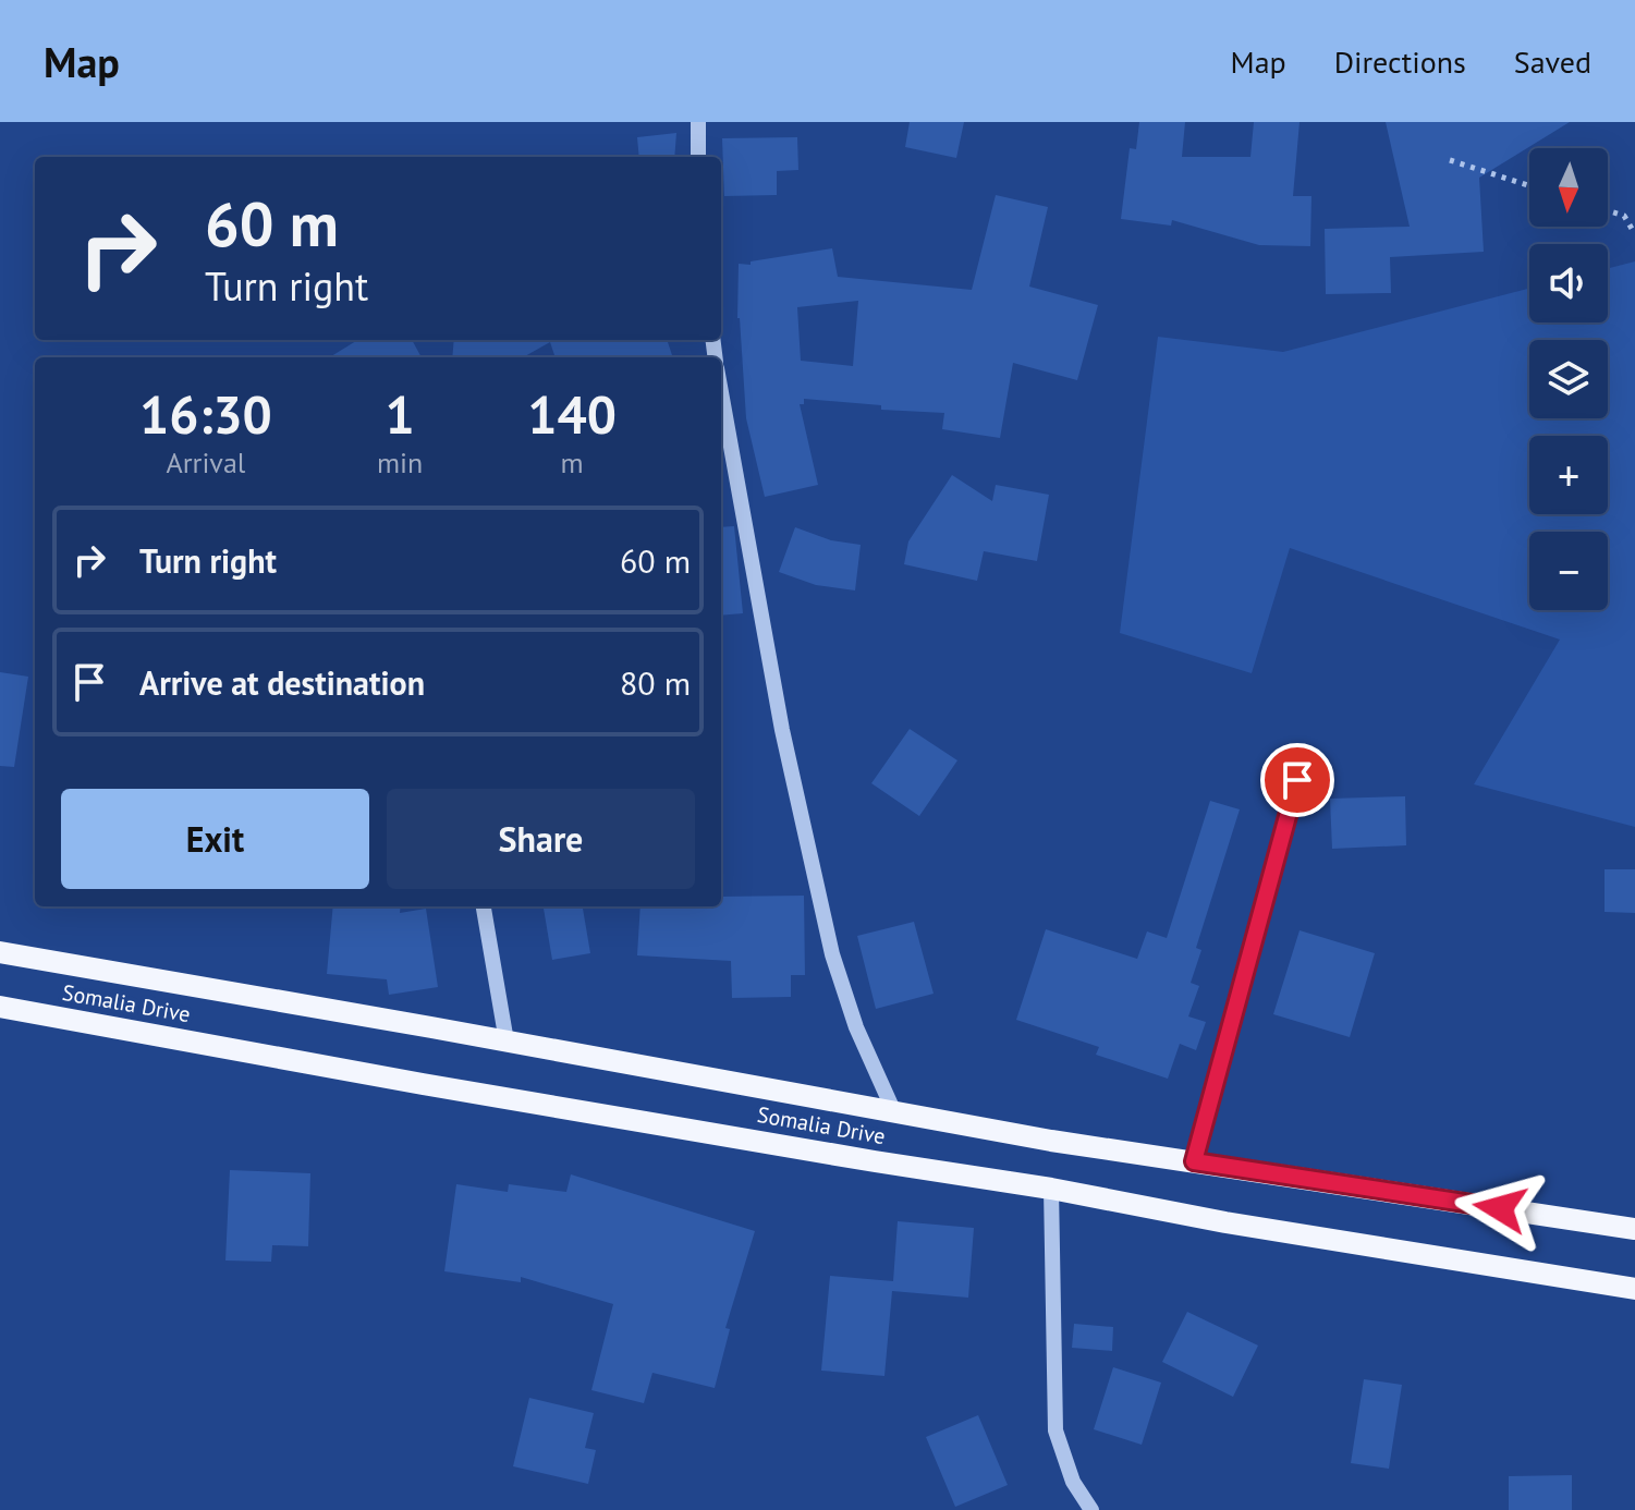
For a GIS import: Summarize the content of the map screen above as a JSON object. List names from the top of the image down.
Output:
{
  "streets": {
    "main road": ["Somalia Drive"]
  },
  "north": "bottom",
  "page": {
    "header": "Map",
    "nav": ["Map", "Directions", "Saved"],
    "map_buttons": ["+", "−"],
    "turn": ["60 m", "Turn right"],
    "eta": [
      "16:30",
      "Arrival",
      "1",
      "min",
      "140",
      "m"
    ],
    "list": [
      {
        "name": "Turn right",
        "value": "60 m"
      },
      {
        "name": "Arrive at destination",
        "value": "80 m"
      }
    ],
    "buttons": ["Exit", "Share"]
  }
}
